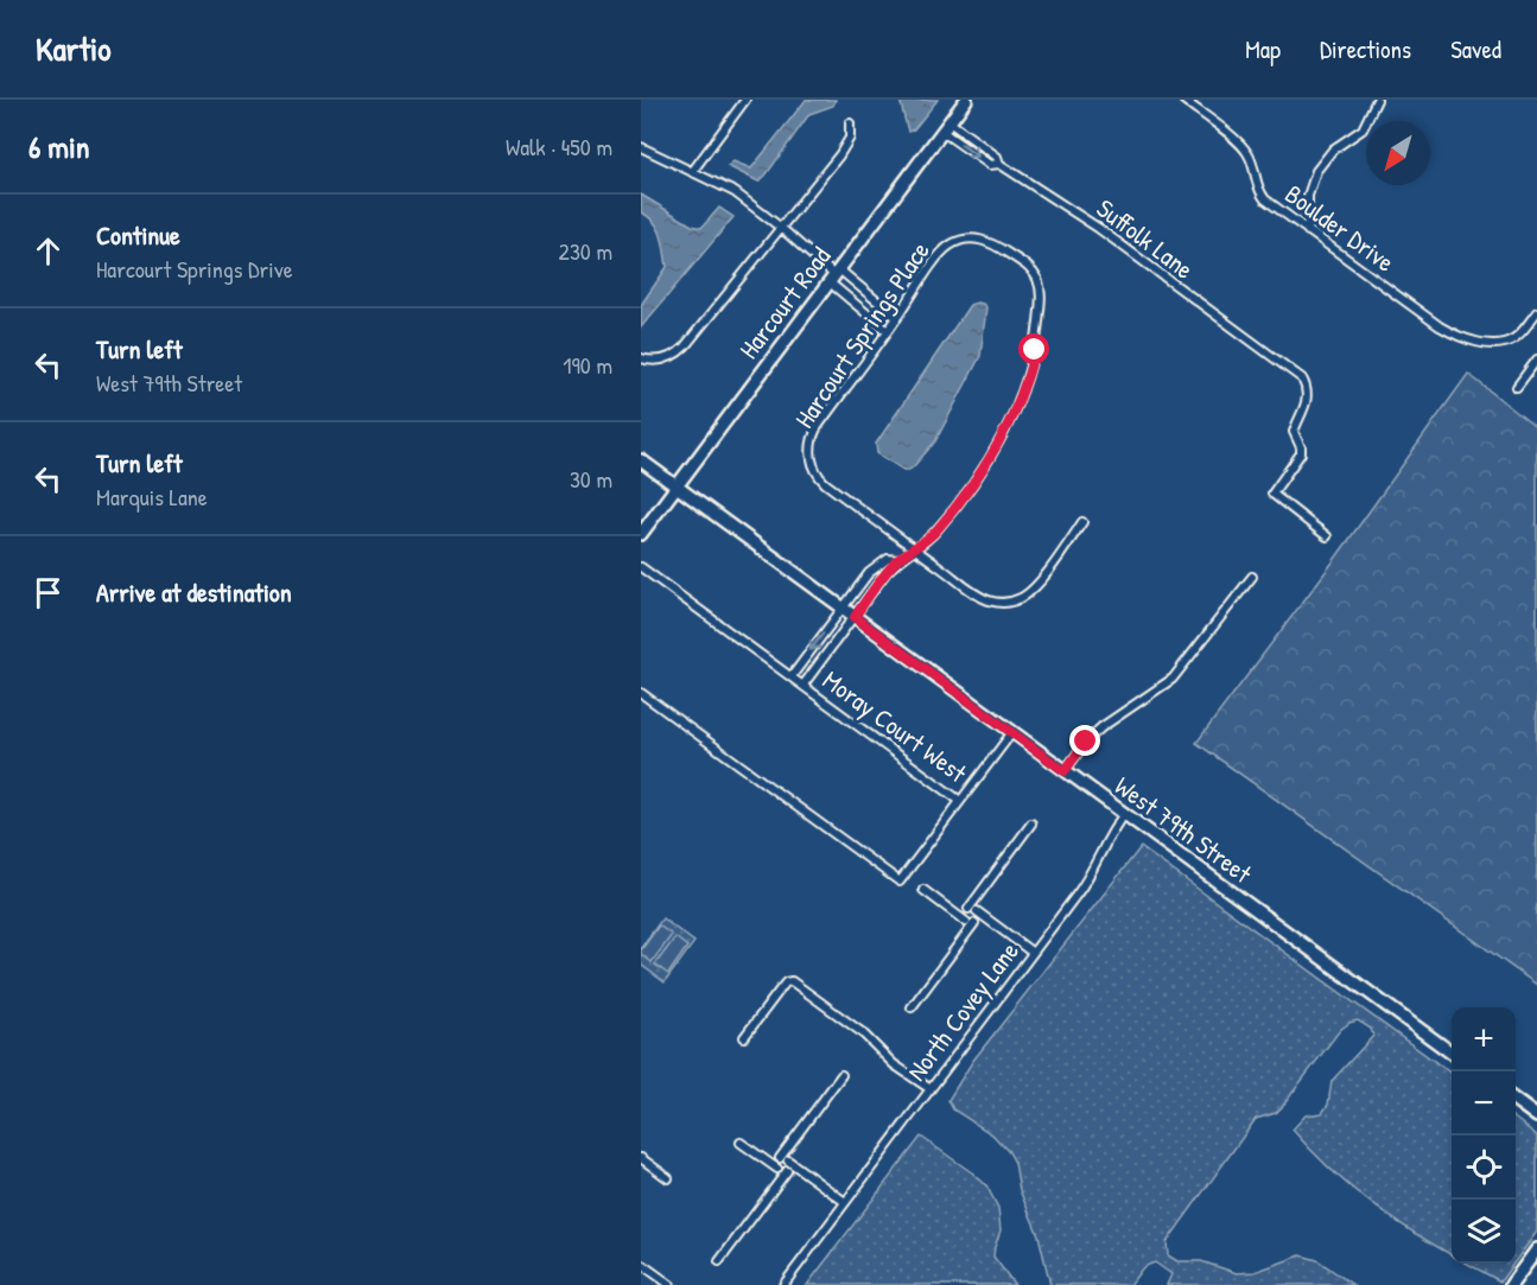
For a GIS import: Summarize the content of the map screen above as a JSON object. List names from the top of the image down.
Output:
{
  "streets": {
    "main road": ["Harcourt Road", "West 79th Street"],
    "street": [
      "Boulder Drive",
      "Suffolk Lane",
      "Harcourt Springs Place",
      "Moray Court West",
      "North Covey Lane"
    ]
  },
  "crossings": [
    ["Suffolk Lane", "Harcourt Road"],
    ["Harcourt Road", "West 79th Street"],
    ["West 79th Street", "North Covey Lane"]
  ],
  "north": "bottom left",
  "page": {
    "header": "Kartio",
    "nav": ["Map", "Directions", "Saved"],
    "heading": ["6 min", "Walk · 450 m"],
    "list": [
      ["Continue", "Harcourt Springs Drive", "230 m"],
      ["Turn left", "West 79th Street", "190 m"],
      ["Turn left", "Marquis Lane", "30 m"],
      "Arrive at destination"
    ],
    "map_buttons": ["+", "−"]
  }
}
